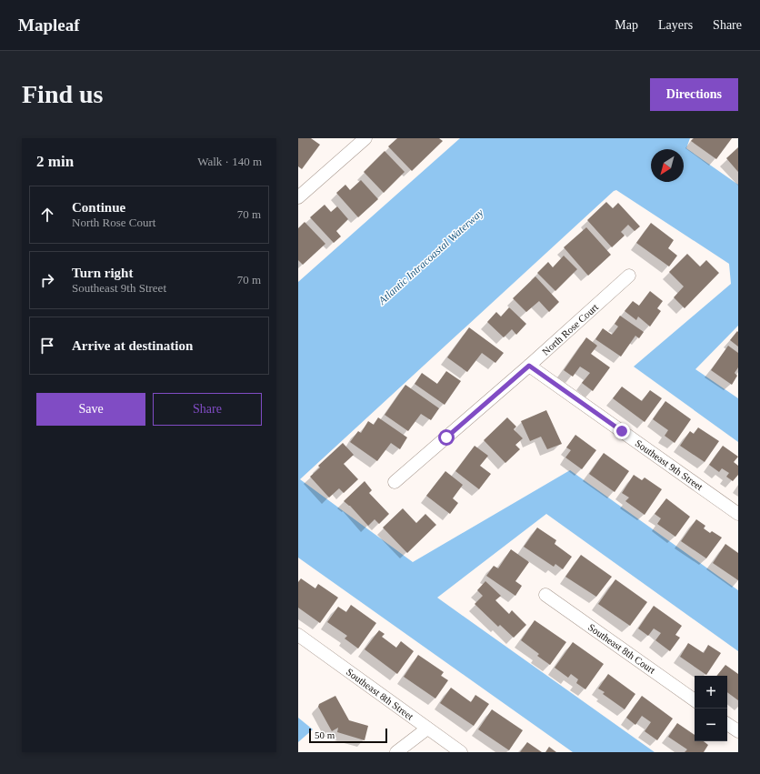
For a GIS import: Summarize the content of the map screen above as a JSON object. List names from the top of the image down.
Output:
{
  "streets": {
    "street": [
      "North Rose Court",
      "Southeast 9th Street",
      "Southeast 8th Court",
      "Southeast 8th Street"
    ]
  },
  "crossings": [
    ["North Rose Court", "Southeast 9th Street"]
  ],
  "water": ["Atlantic Intracoastal Waterway"],
  "scale_bar": "50 m",
  "north": "bottom left",
  "page": {
    "header": "Mapleaf",
    "nav": ["Map", "Layers", "Share"],
    "buttons": [
      "Directions",
      ["Save", "Share"]
    ],
    "title": "Find us",
    "heading": ["2 min", "Walk · 140 m"],
    "list": [
      ["Continue", "North Rose Court", "70 m"],
      ["Turn right", "Southeast 9th Street", "70 m"],
      "Arrive at destination"
    ],
    "map_buttons": ["+", "−"],
    "scale": "50 m"
  }
}
